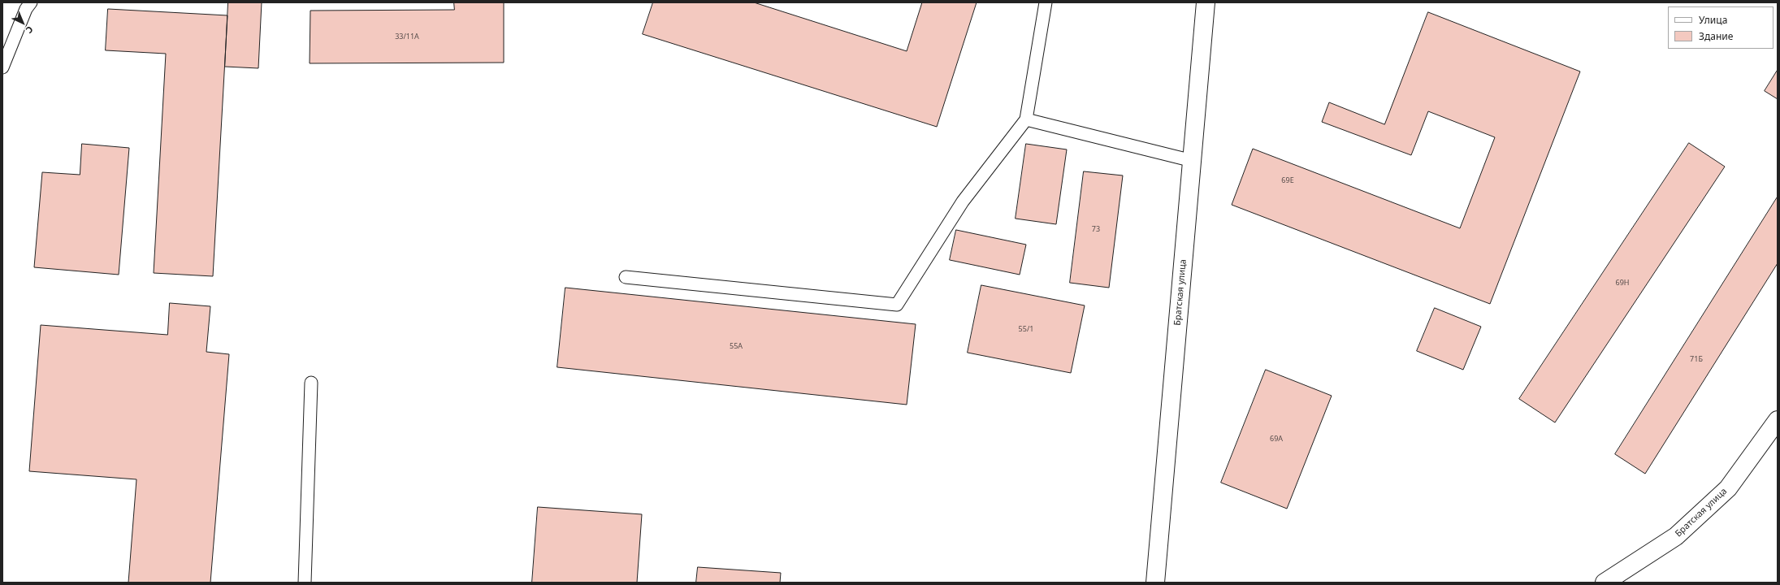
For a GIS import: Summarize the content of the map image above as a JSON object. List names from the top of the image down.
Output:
{
  "streets": {
    "street": ["Братская улица"]
  },
  "house_numbers": [
    "33/11А",
    "69Е",
    "73",
    "69Н",
    "55/1",
    "55А",
    "71Б",
    "69А"
  ],
  "legend": ["Улица", "Здание"],
  "north": "bottom right"
}
